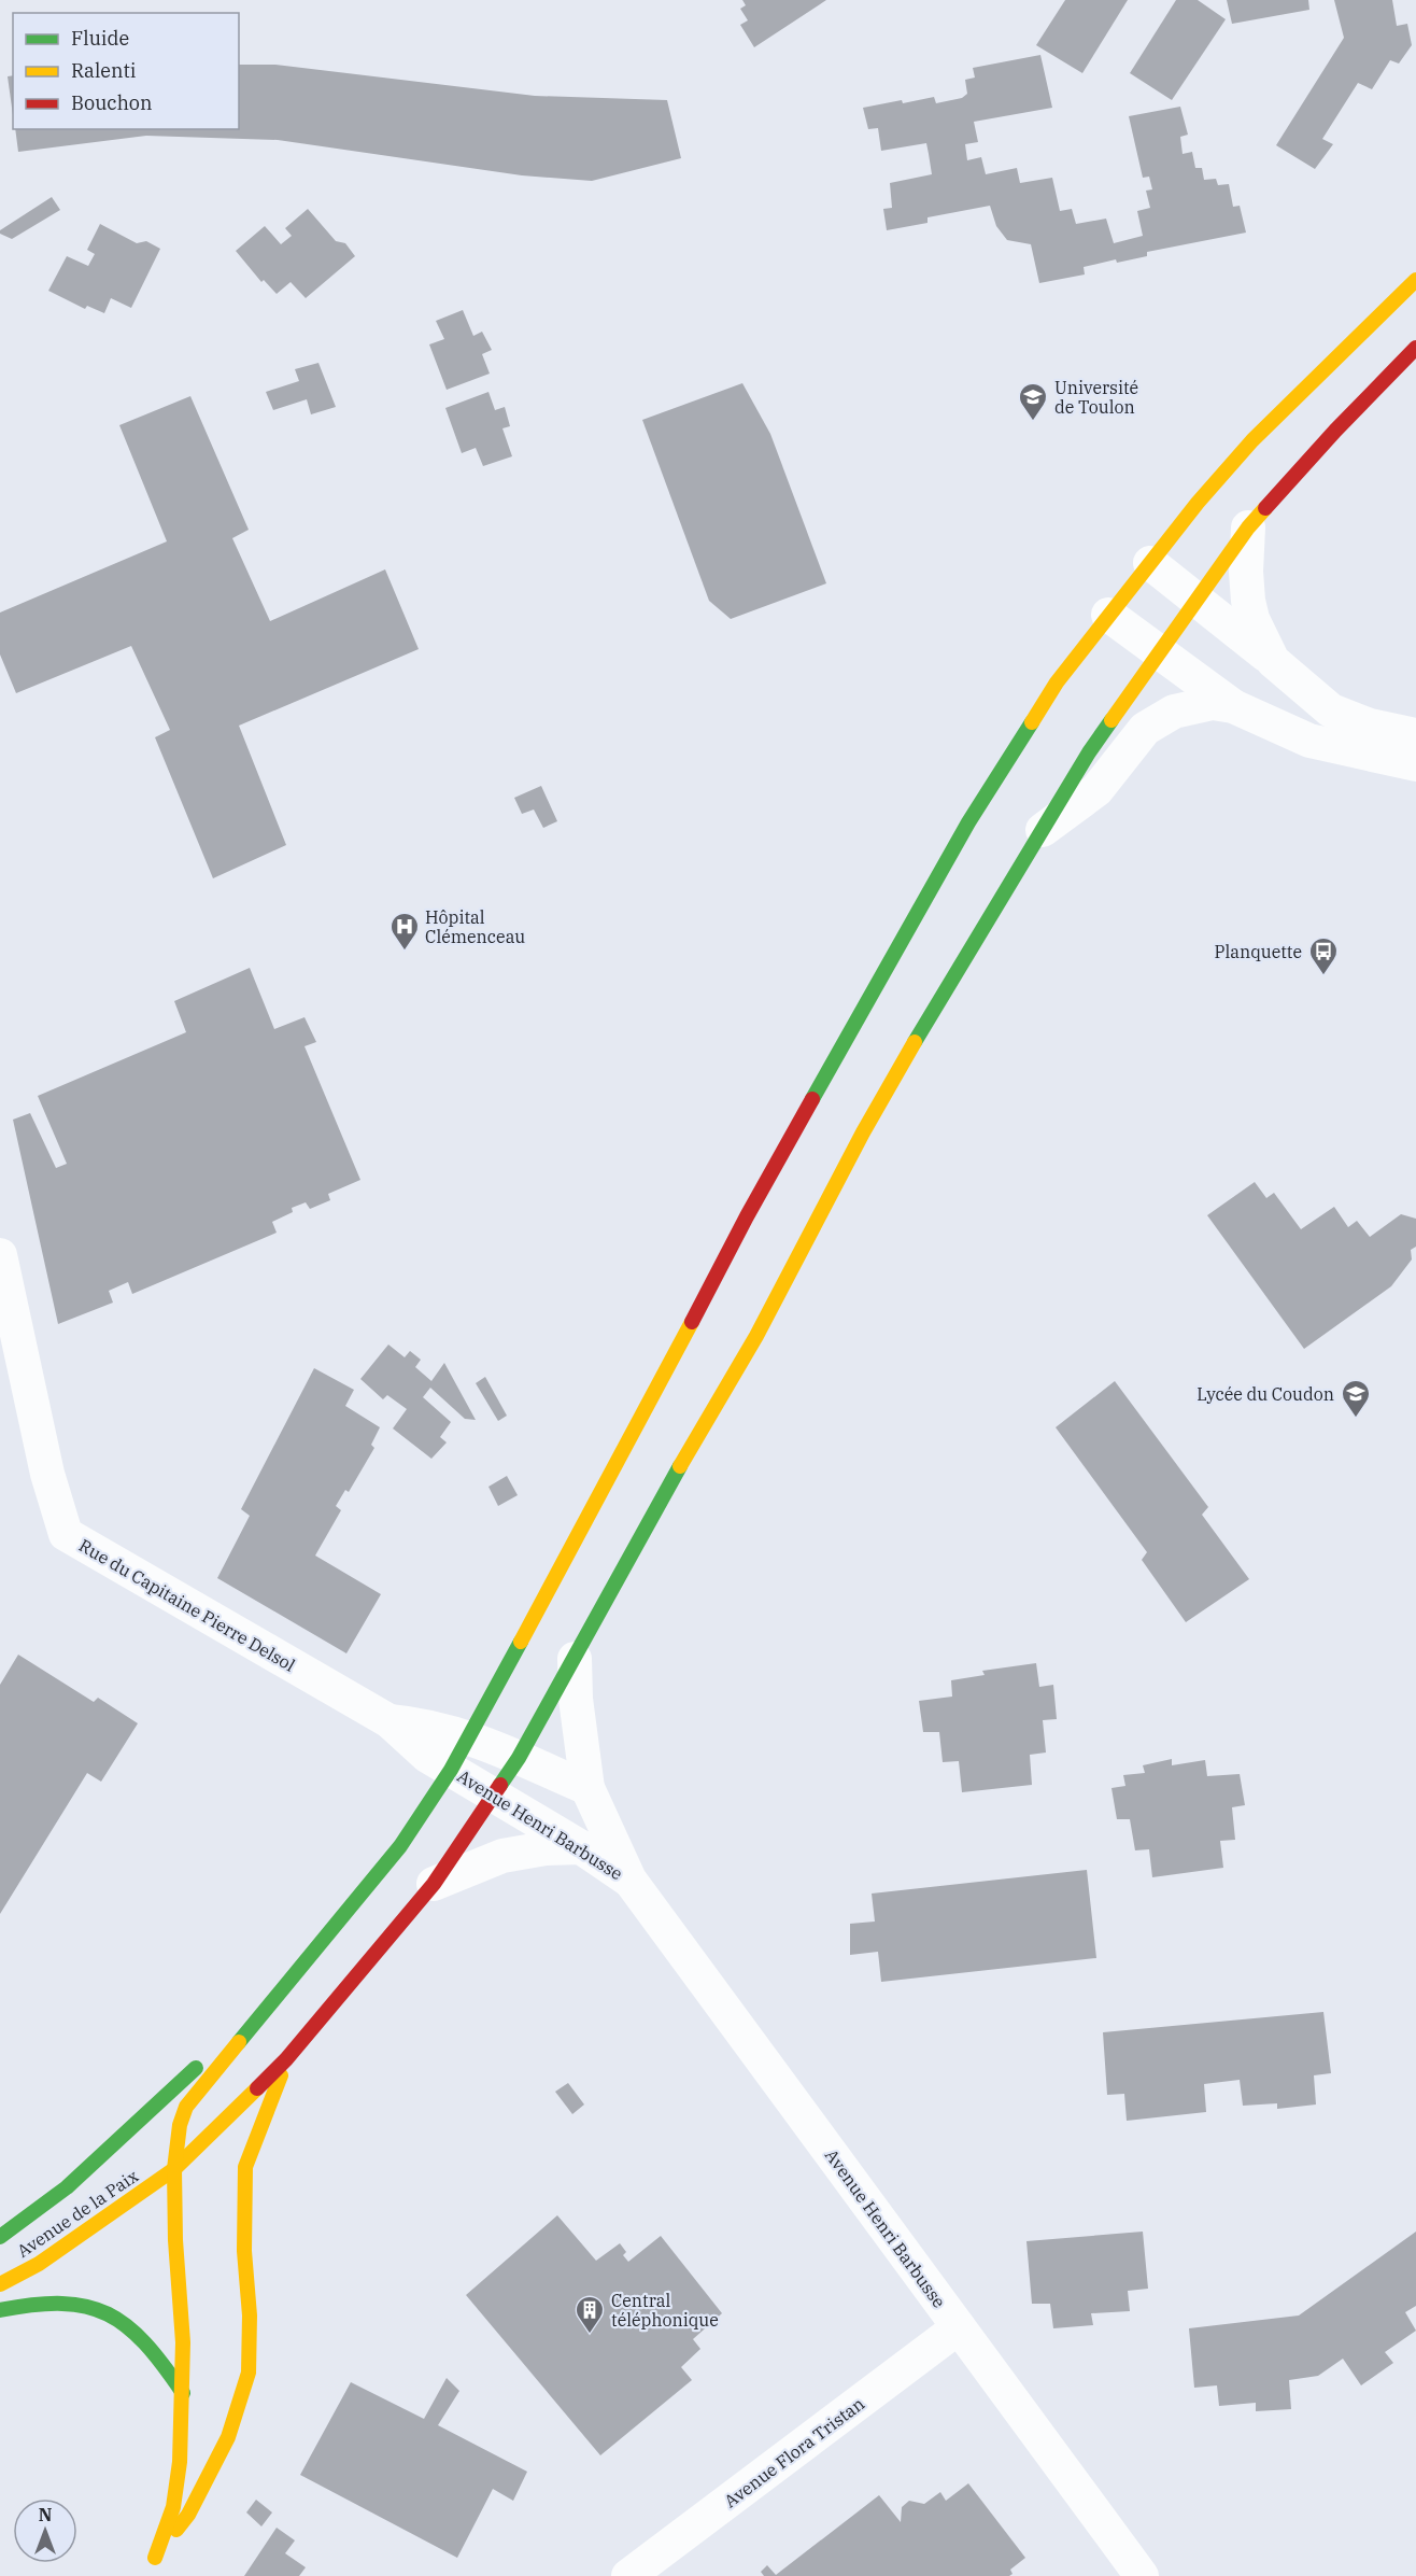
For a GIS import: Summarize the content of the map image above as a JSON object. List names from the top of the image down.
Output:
{
  "streets": {
    "main road": ["Avenue de la Paix"],
    "street": ["Rue du Capitaine Pierre Delsol", "Avenue Henri Barbusse", "Avenue Flora Tristan"]
  },
  "crossings": [
    ["Rue du Capitaine Pierre Delsol", "Avenue Henri Barbusse"],
    ["Avenue Henri Barbusse", "Avenue Flora Tristan"]
  ],
  "places": {
    "school or university": ["Université de Toulon", "Lycée du Coudon"],
    "hospital": ["Hôpital Clémenceau"],
    "bus stop": ["Planquette"],
    "building": ["Central téléphonique"]
  },
  "legend": ["Fluide", "Ralenti", "Bouchon"],
  "north": "top"
}
